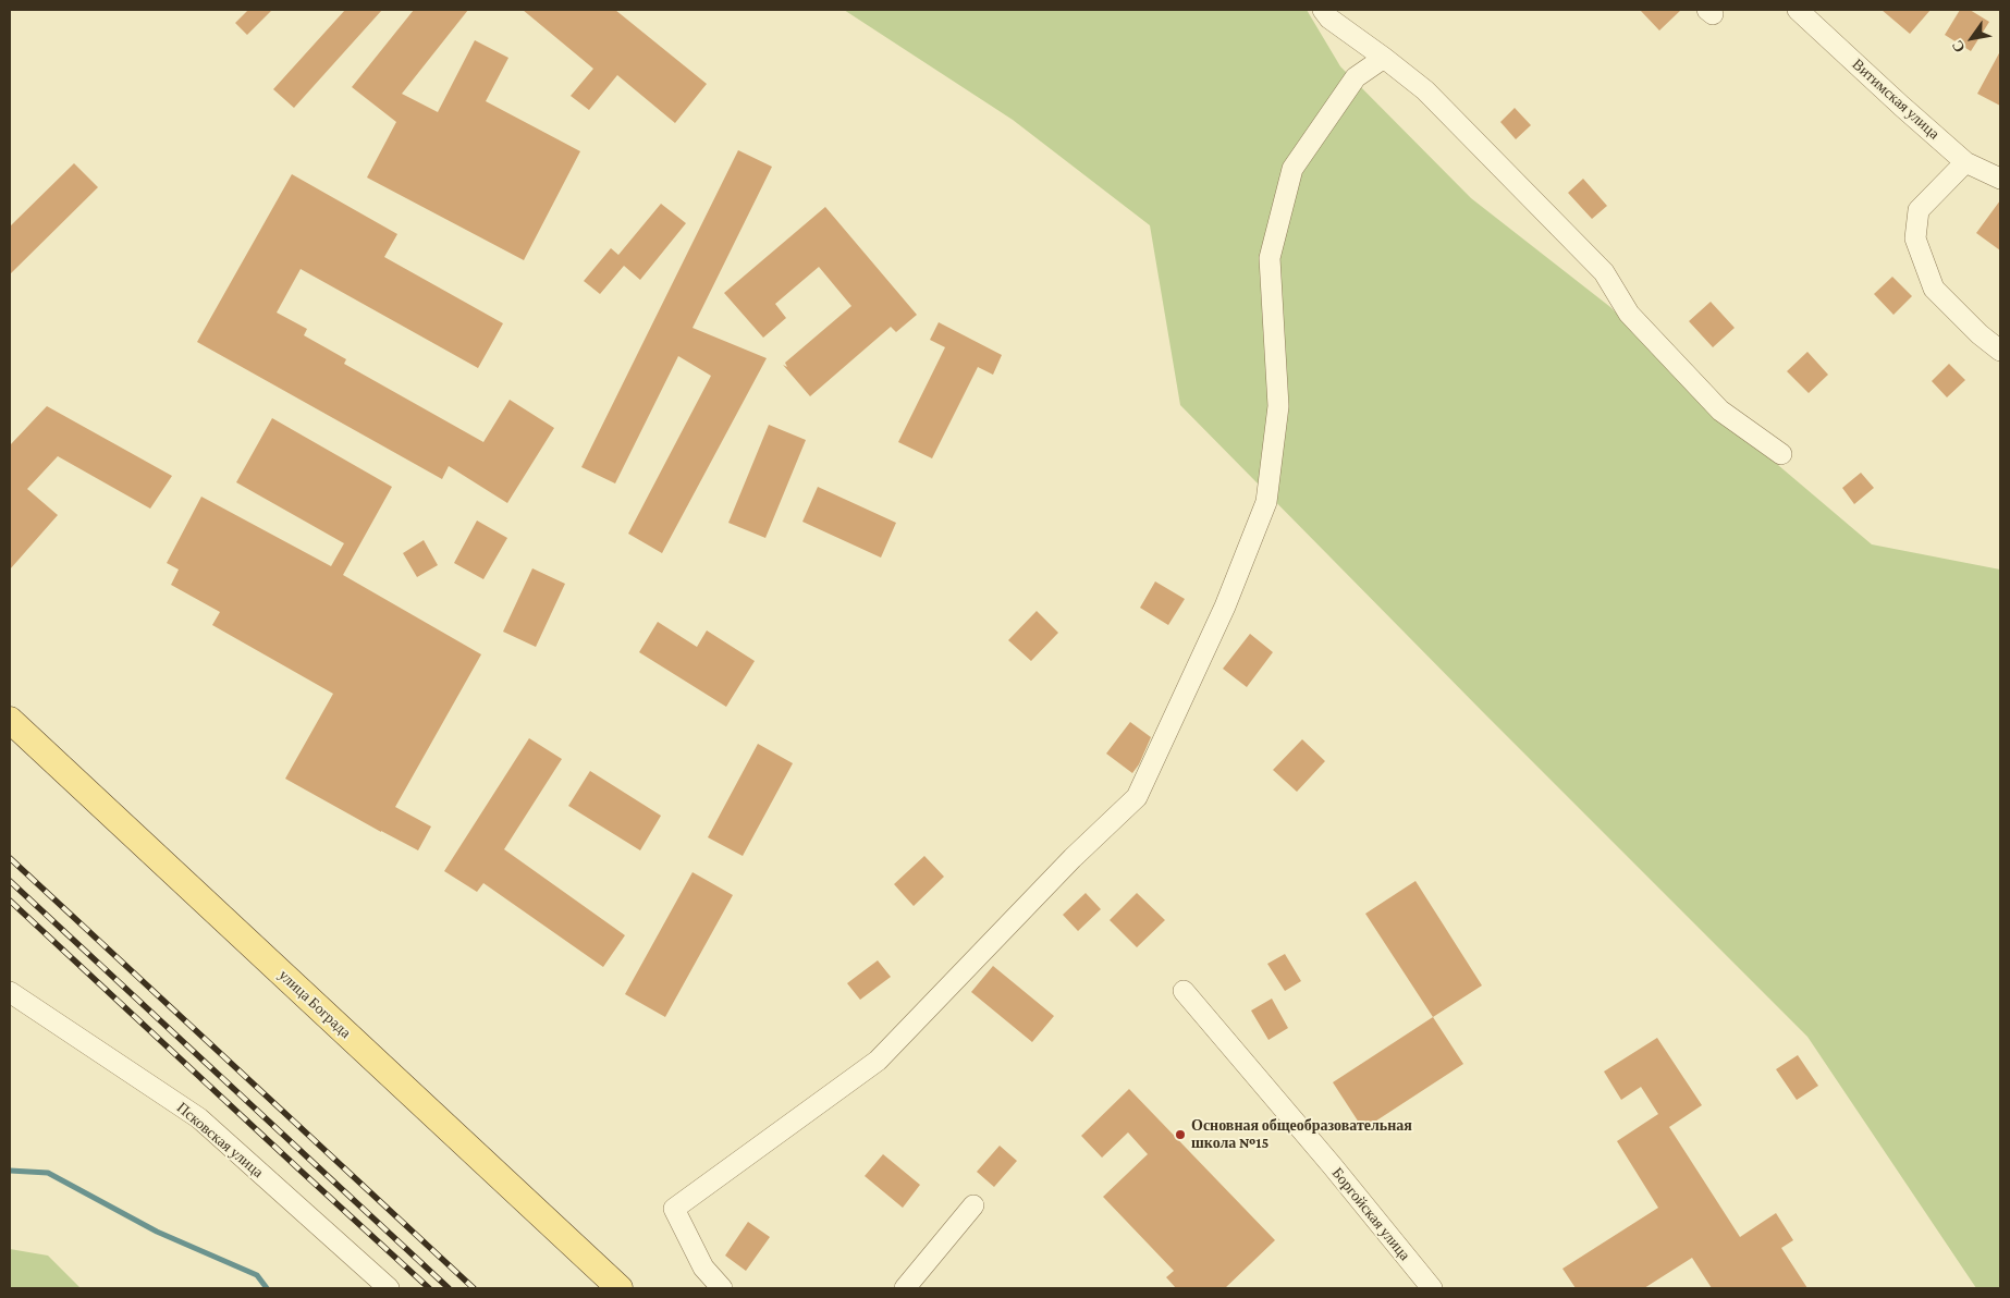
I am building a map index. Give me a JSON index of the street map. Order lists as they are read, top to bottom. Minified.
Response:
{"streets":{"main road":["улица Бограда"],"street":["Витимская улица","Псковская улица","Боргойская улица"]},"places":["Основная общеобразовательная школа №15"],"north":"bottom left"}
